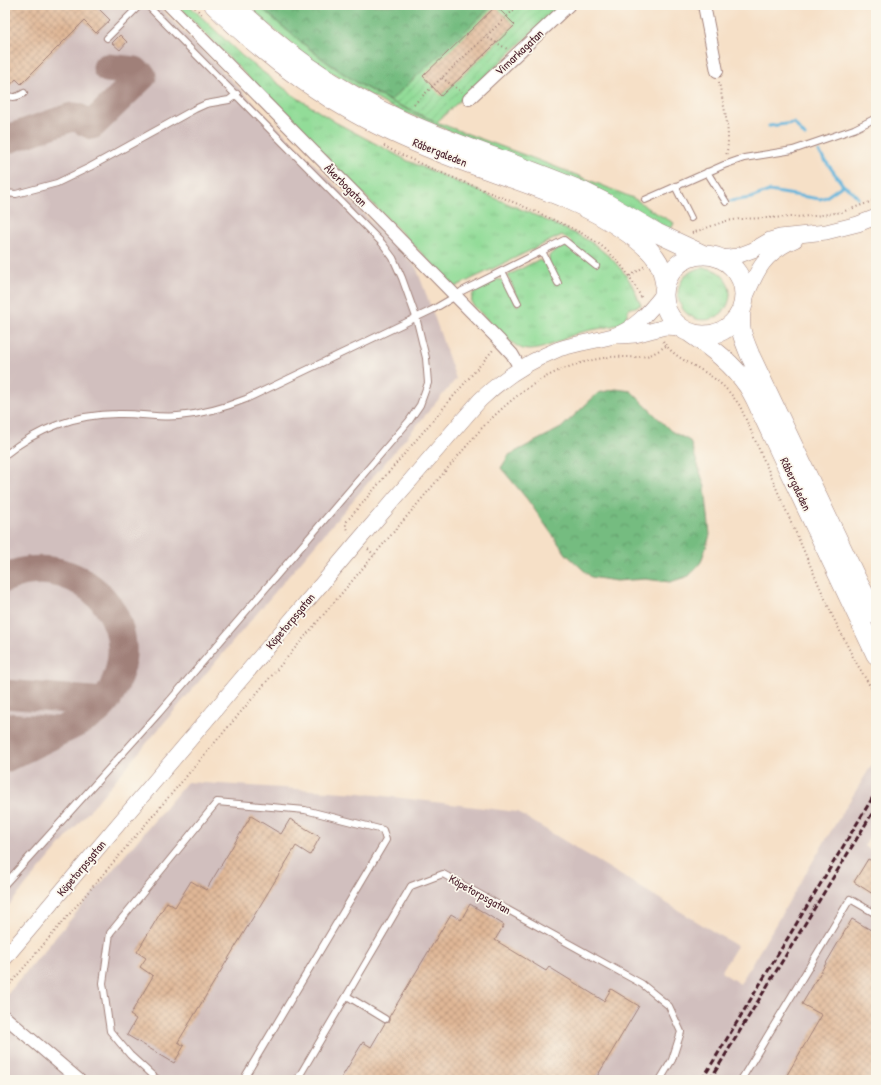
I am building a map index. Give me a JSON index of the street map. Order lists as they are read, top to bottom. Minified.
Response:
{"streets":{"main road":["Råbergaleden"],"street":["Vimarkagatan","Åkerbogatan","Köpetorpsgatan"]},"crossings":[["Råbergaleden","Köpetorpsgatan"],["Åkerbogatan","Köpetorpsgatan"]]}
